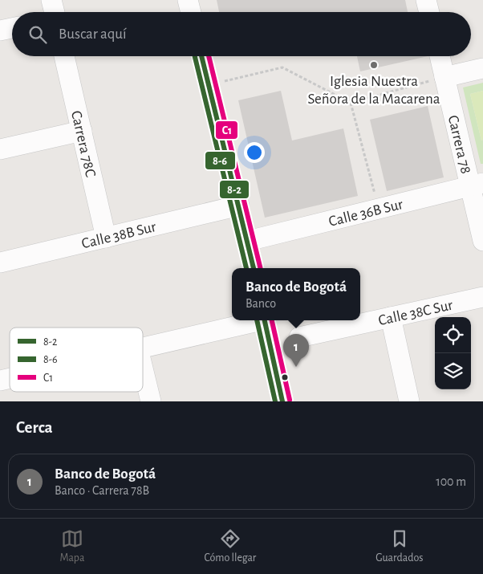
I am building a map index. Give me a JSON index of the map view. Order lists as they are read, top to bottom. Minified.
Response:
{"streets":{"street":["Carrera 78C","Carrera 78","Calle 36B Sur","Calle 38B Sur","Calle 38C Sur"]},"crossings":[["Carrera 78C","Calle 38B Sur"],["Carrera 78","Calle 36B Sur"]],"places":["Iglesia Nuestra Señora de la Macarena"],"lines":["transit line 8-2","transit line 8-6","transit line C1"],"legend":["8-2","8-6","C1"],"page":{"search":"Buscar aquí","popup":["Banco de Bogotá","Banco"],"pins":"1","heading":"Cerca","list":[{"mark":"1","name":"Banco de Bogotá","note":"Banco · Carrera 78B","value":"100 m"}],"nav":["Mapa","Cómo llegar","Guardados"]}}
